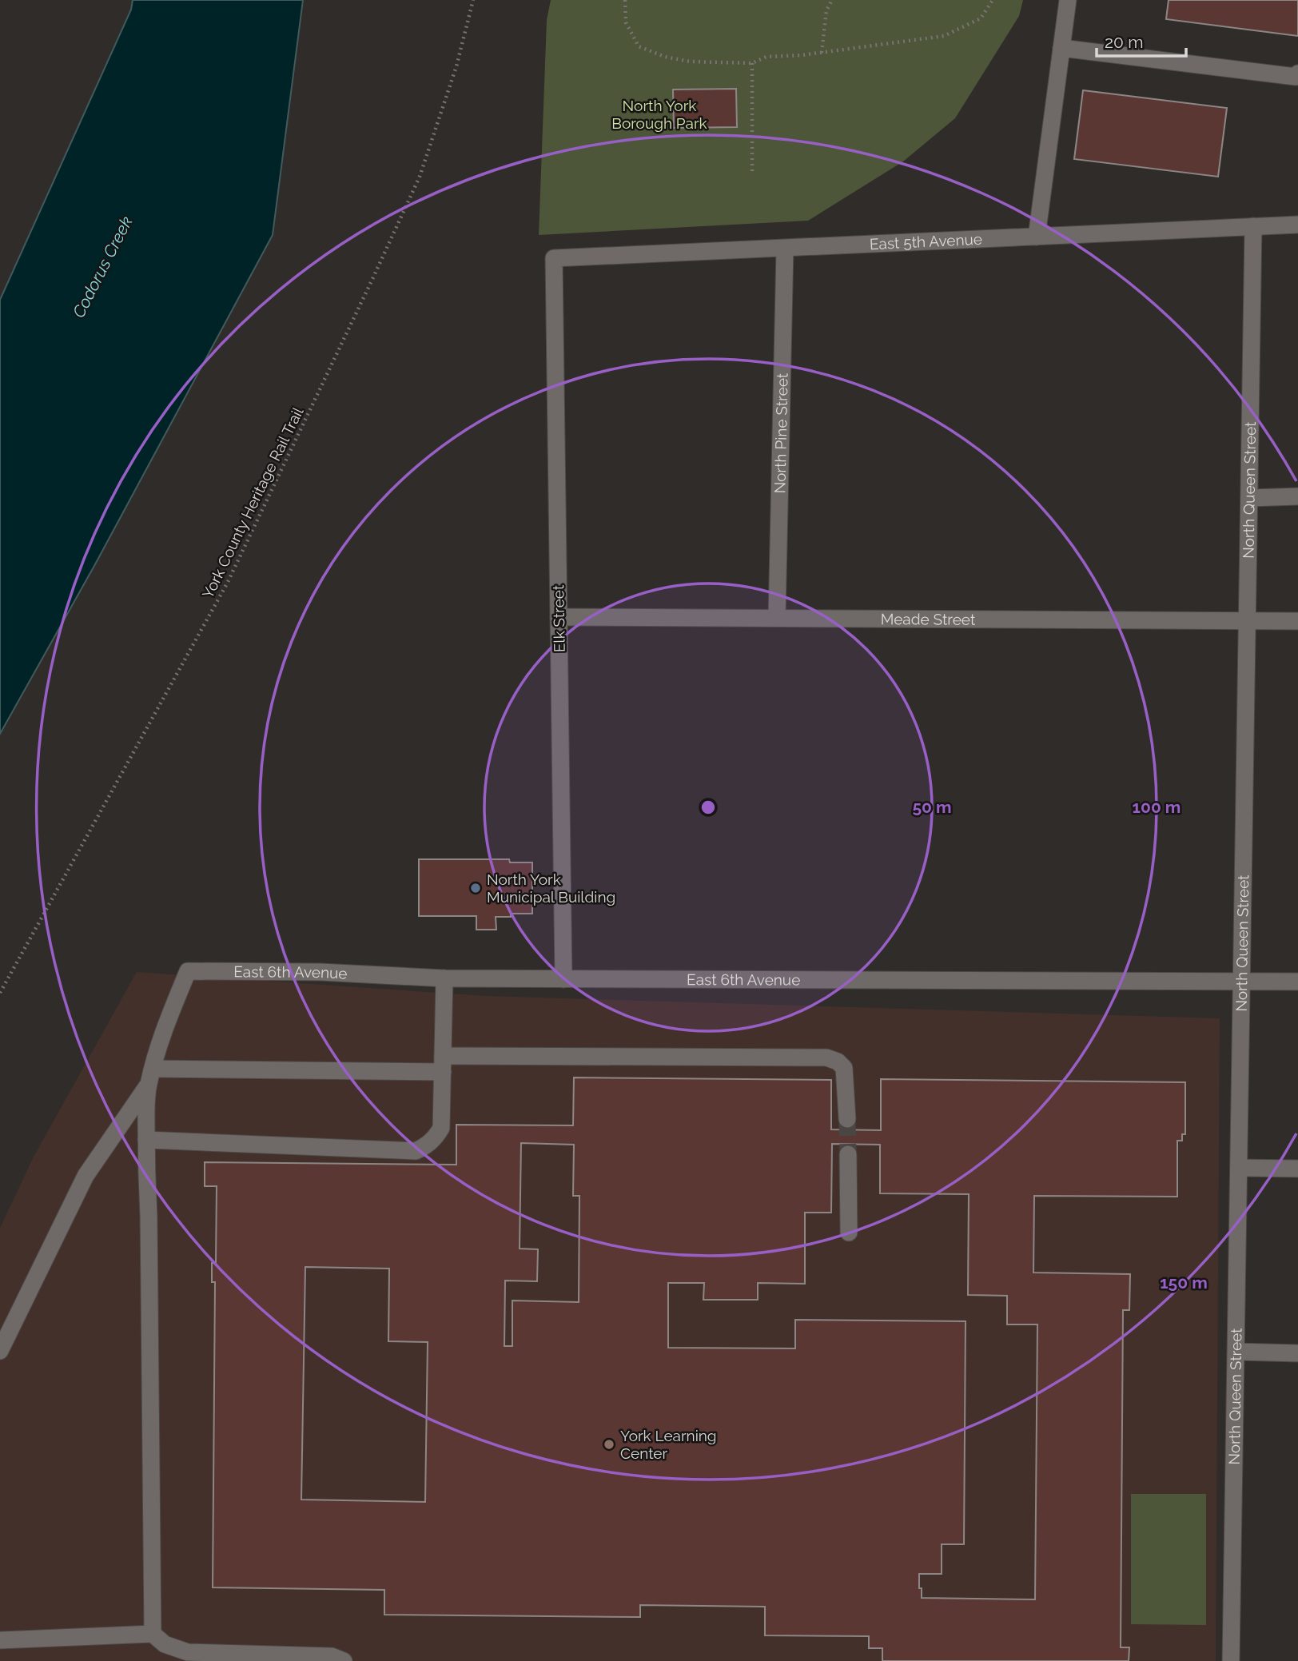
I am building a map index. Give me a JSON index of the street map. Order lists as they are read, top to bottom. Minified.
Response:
{"streets":{"street":["East 5th Avenue","North Pine Street","North Queen Street","Elk Street","Meade Street","East 6th Avenue"],"path":["York County Heritage Rail Trail"]},"crossings":[["East 5th Avenue","North Pine Street"],["East 5th Avenue","North Queen Street"],["East 5th Avenue","Elk Street"],["North Pine Street","Meade Street"],["North Queen Street","Meade Street"],["North Queen Street","East 6th Avenue"],["Elk Street","Meade Street"],["Elk Street","East 6th Avenue"]],"water":["Codorus Creek"],"parks":["North York Borough Park"],"places":["North York Municipal Building","York Learning Center"],"scale_bar":"20 m","rings":["50 m","100 m","150 m"]}
